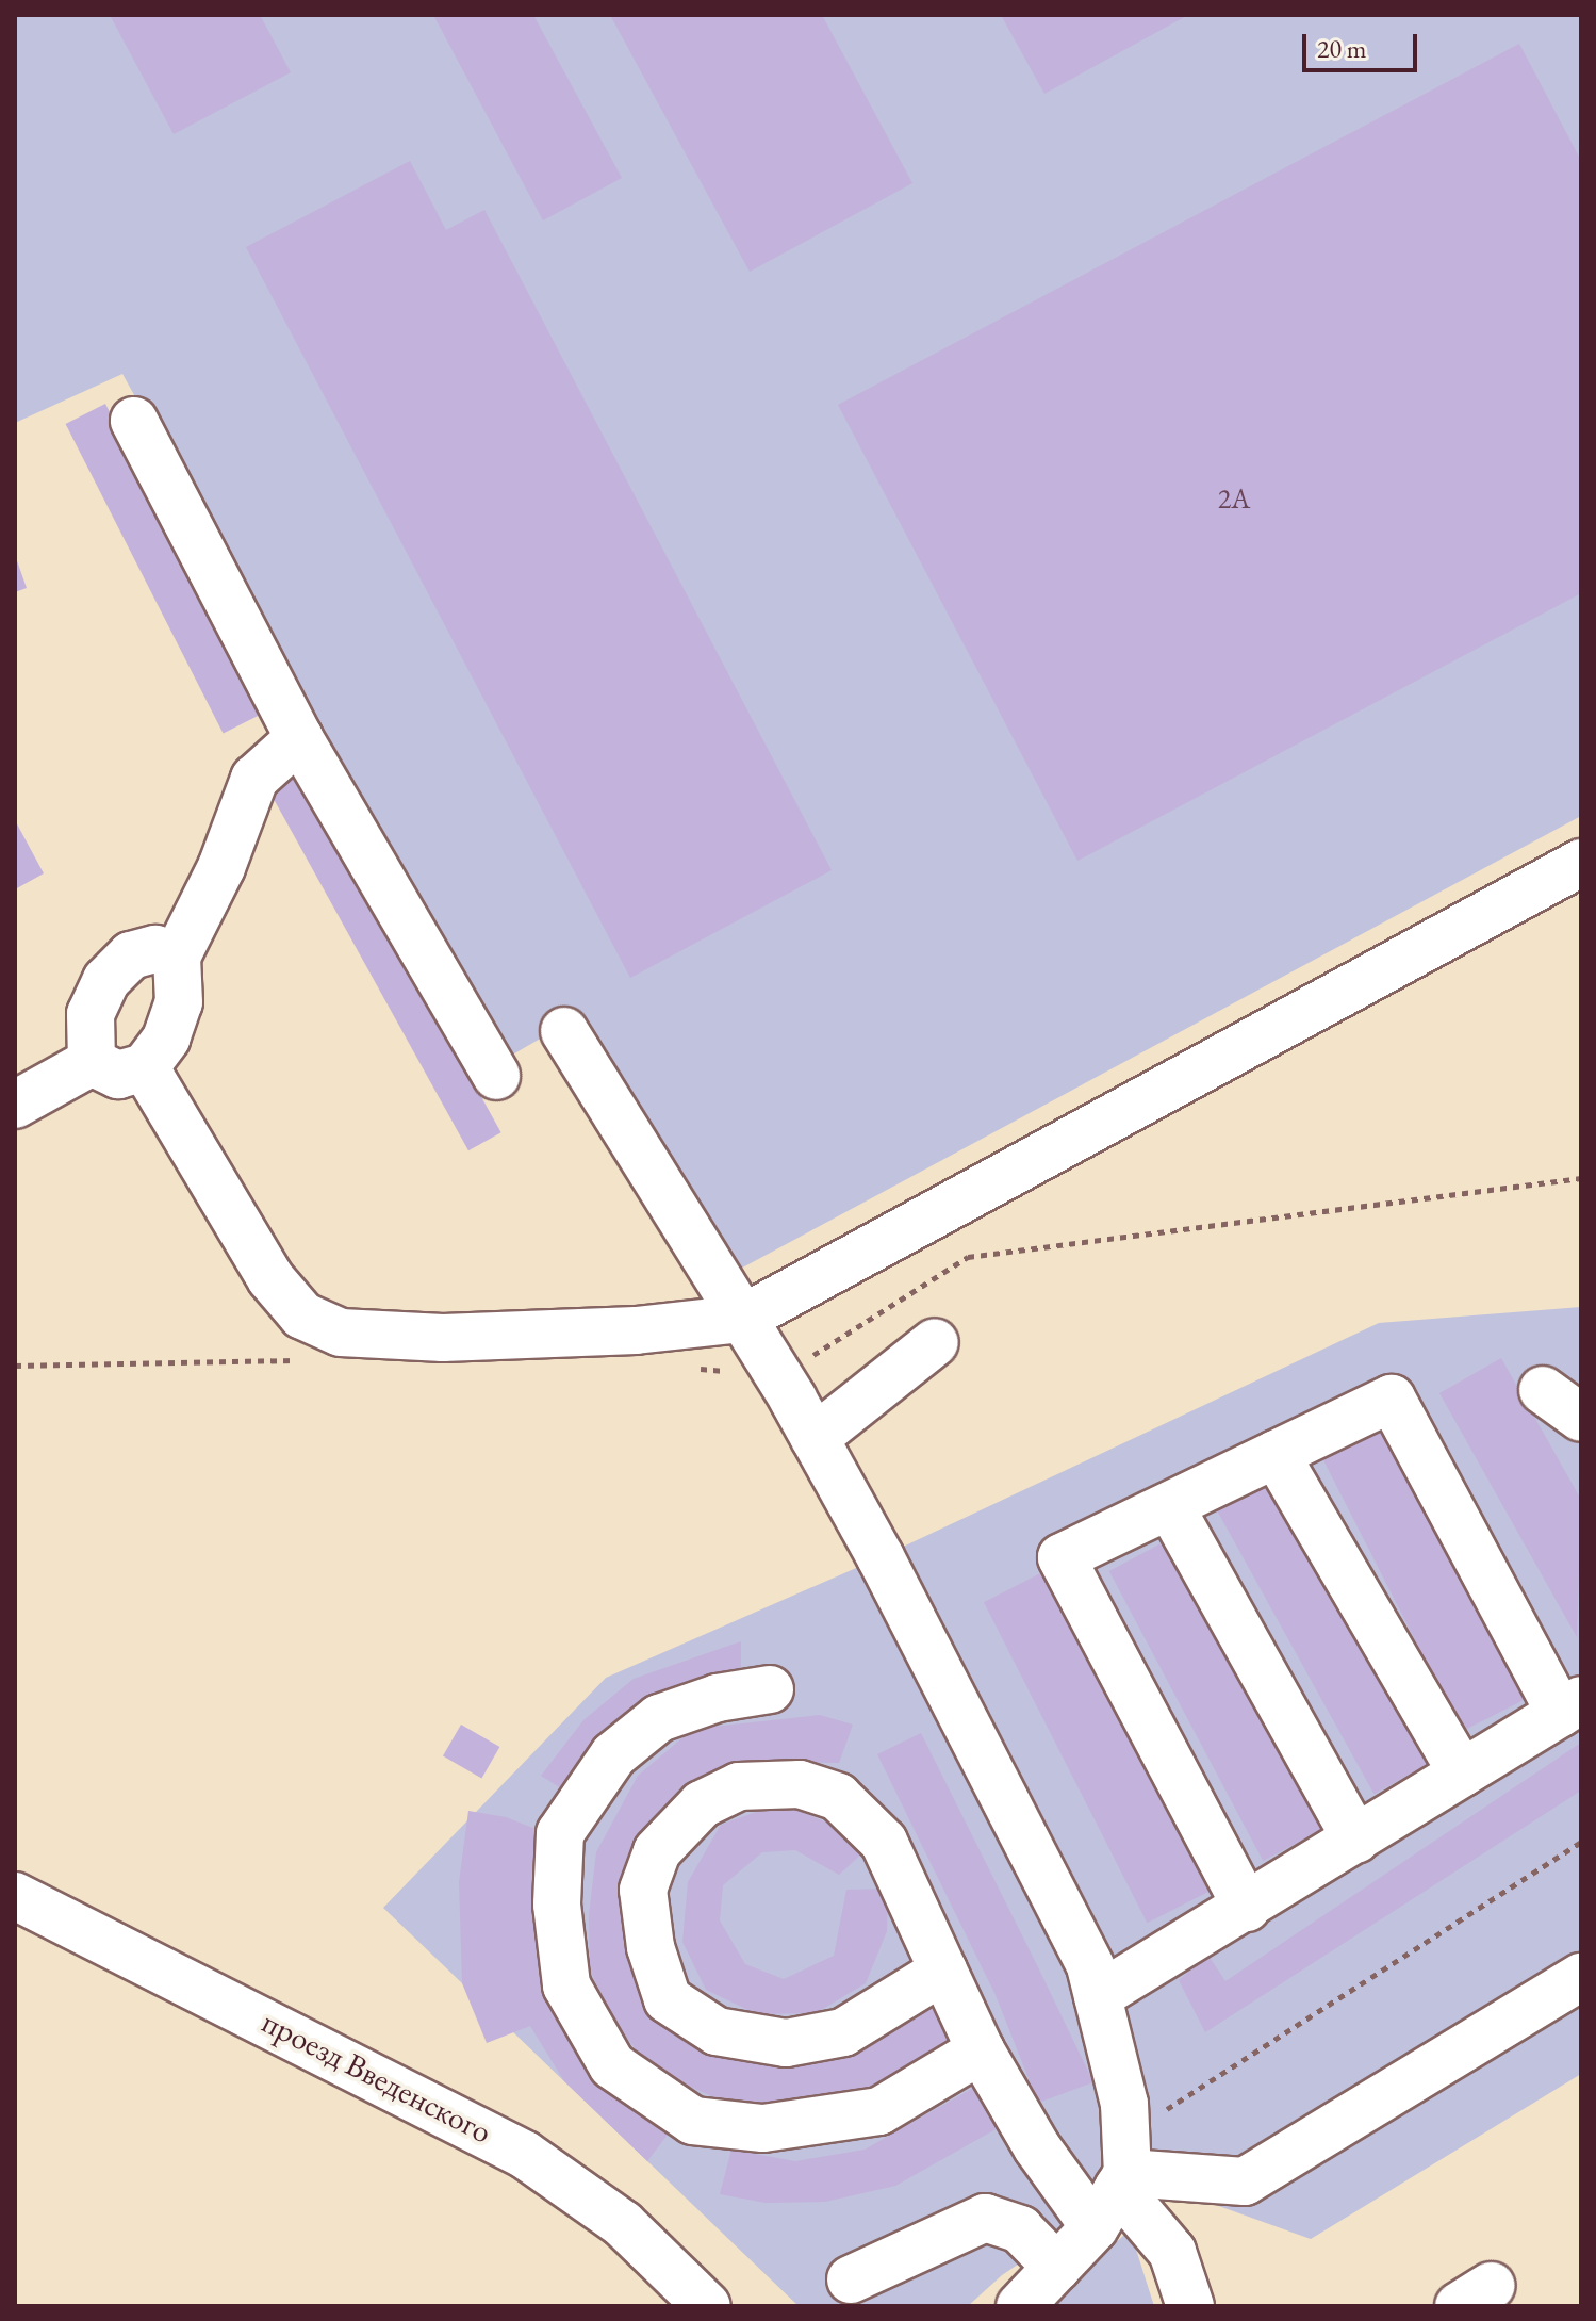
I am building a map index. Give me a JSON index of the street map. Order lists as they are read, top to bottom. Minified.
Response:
{"streets":{"street":["проезд Введенского"]},"house_numbers":["2А"],"scale_bar":"20 m"}
